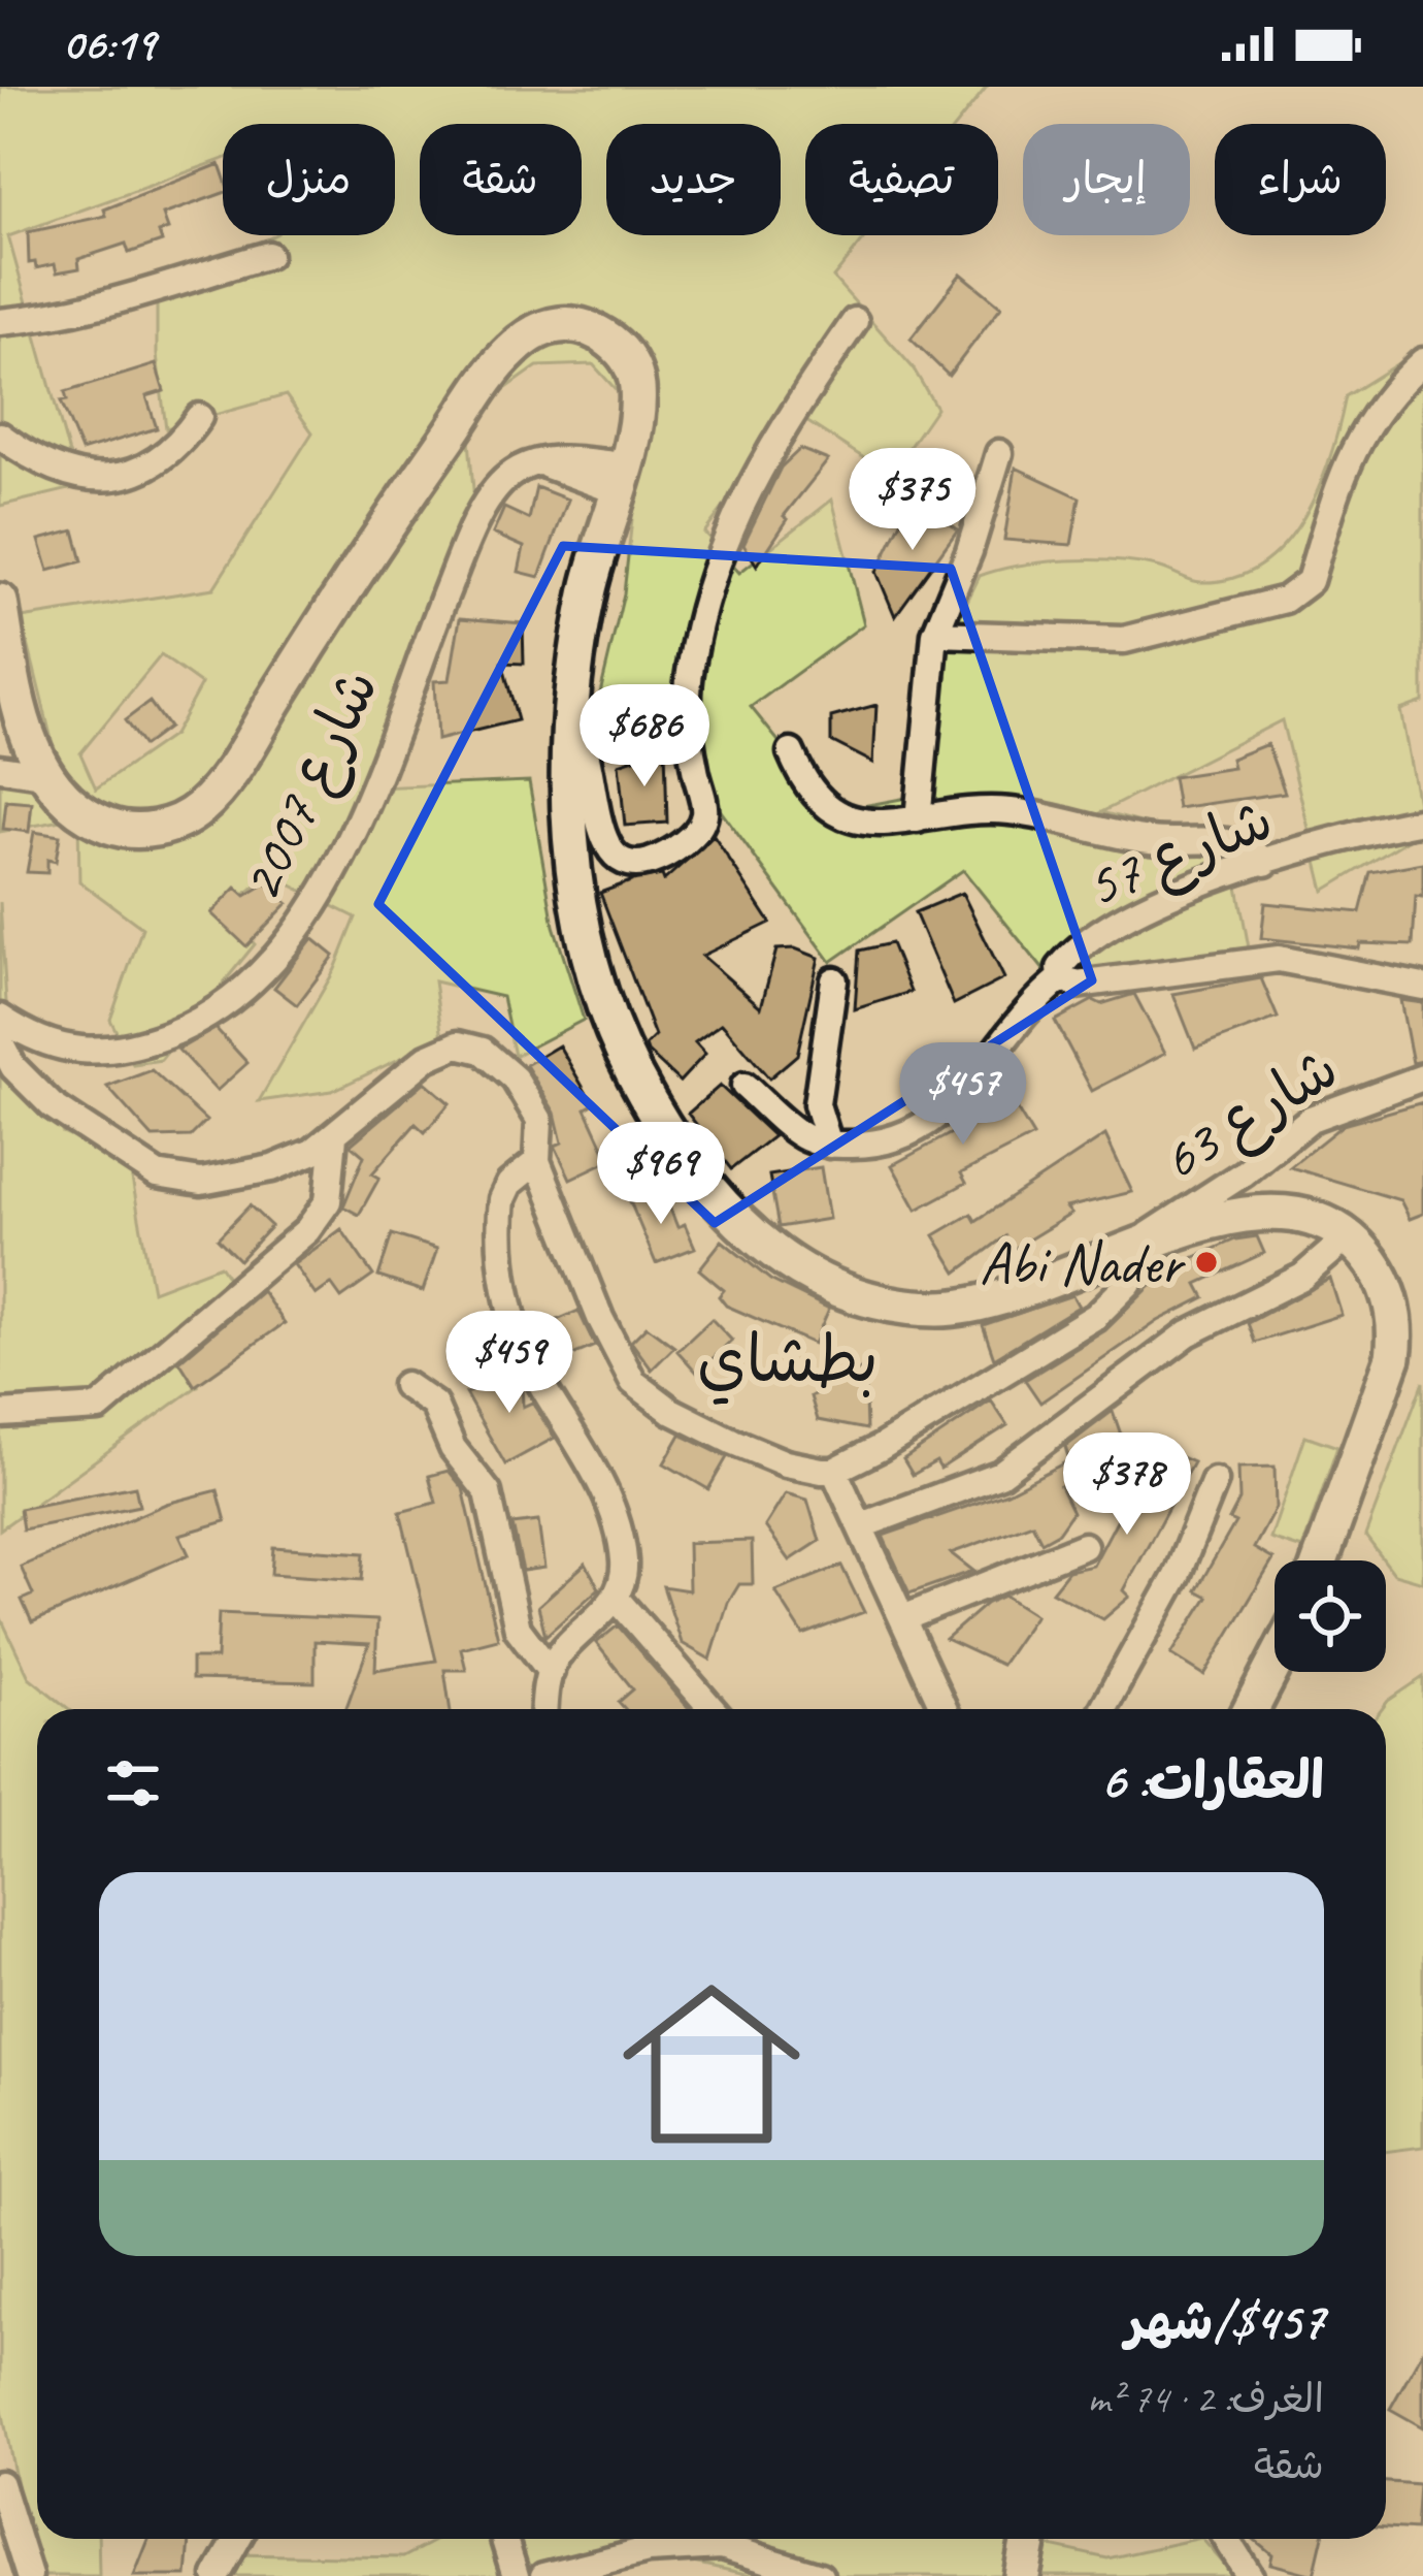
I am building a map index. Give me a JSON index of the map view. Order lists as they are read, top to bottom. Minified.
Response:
{"streets":{"street":["شارع 2007","شارع 57","شارع 63"]},"districts":["بطشاي"],"places":["Abi Nader"],"page":{"status":"06:19","chip":["شراء","إيجار","تصفية","جديد","شقة","منزل"],"price":["$375","$686","$457","$969","$459","$378"],"heading":"العقارات: 6","list":[{"name":"$457/شهر","note":"الغرف: 2 · 74 m² · شقة"}]}}
